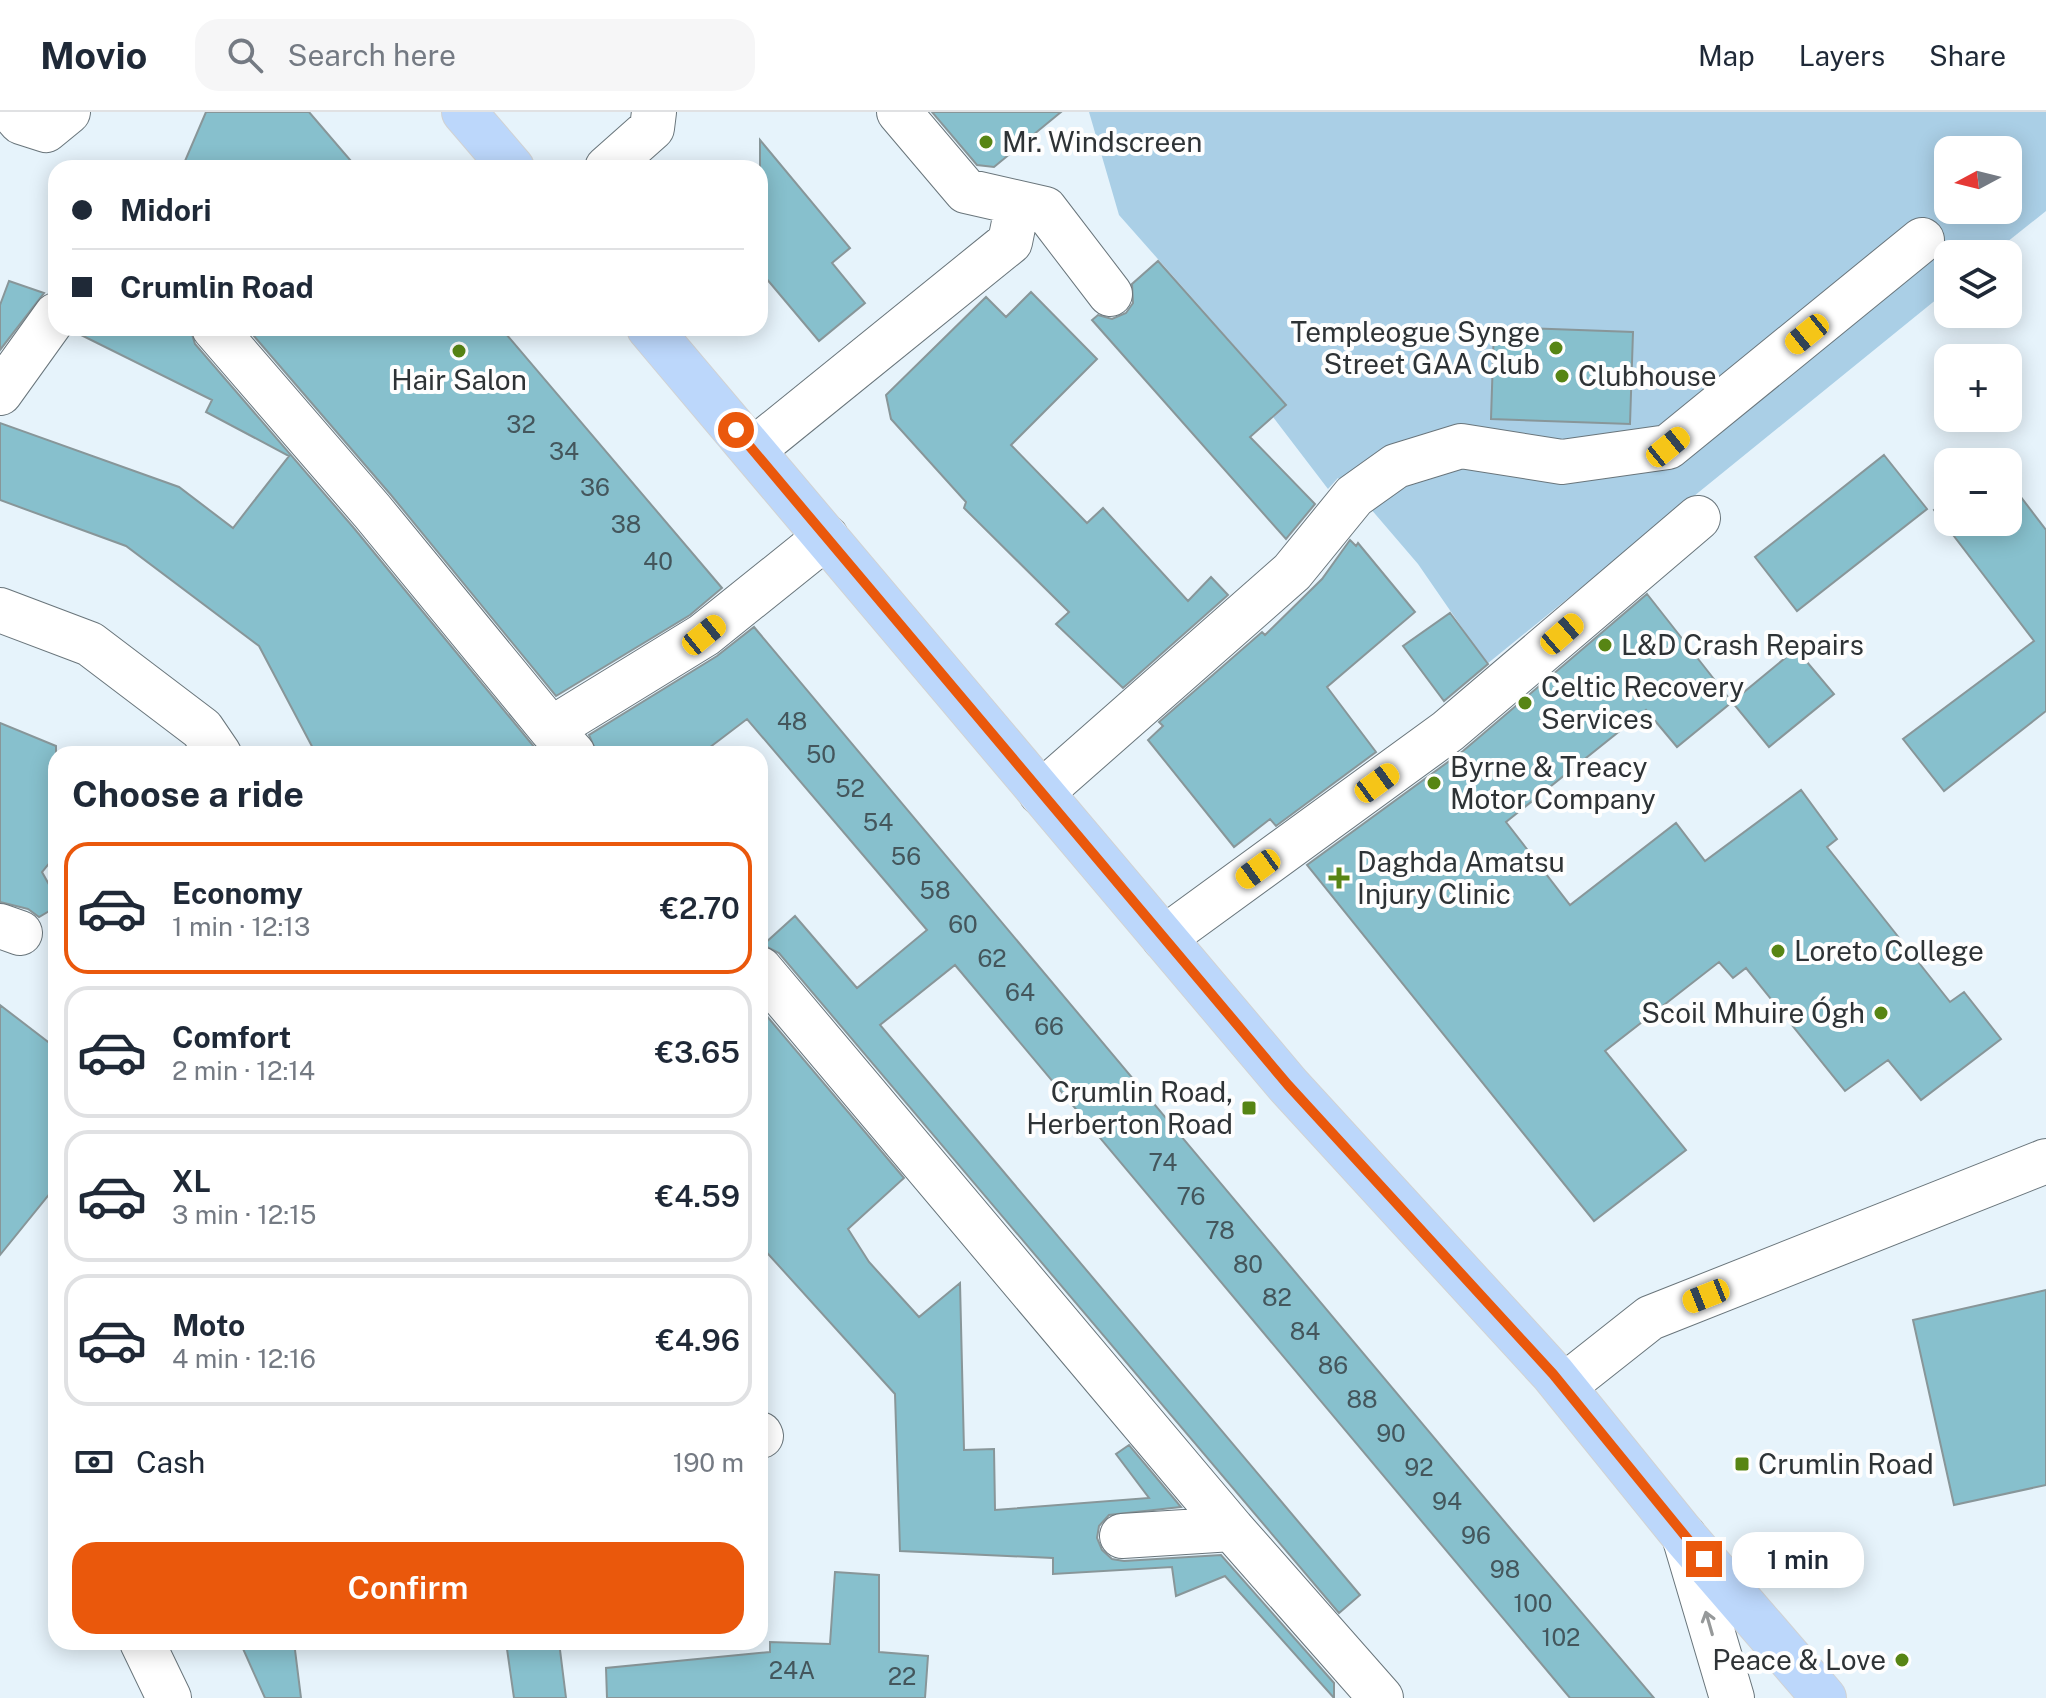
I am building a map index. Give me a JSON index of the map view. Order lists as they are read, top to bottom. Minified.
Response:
{"places":{"other":["Mr. Windscreen","Templeogue Synge Street GAA Club","Hair Salon","Clubhouse","L&D Crash Repairs","Celtic Recovery Services","Byrne & Treacy Motor Company","Loreto College","Scoil Mhuire Ógh","Peace & Love"],"health":["Daghda Amatsu Injury Clinic"],"transit":["Crumlin Road, Herberton Road","Crumlin Road"]},"house_numbers":["32","34","36","38","40","48","50","52","54","56","58","60","62","64","66","74","76","78","80","82","84","86","88","90","92","94","96","98","100","102","24A","22"],"north":"left","page":{"header":"Movio","search":"Search here","nav":["Map","Layers","Share"],"map_buttons":["+","−"],"banner":["Midori","Crumlin Road"],"heading":"Choose a ride","list":[{"name":"Economy","note":"1 min · 12:13","value":"€2.70"},{"name":"Comfort","note":"2 min · 12:14","value":"€3.65"},{"name":"XL","note":"3 min · 12:15","value":"€4.59"},{"name":"Moto","note":"4 min · 12:16","value":"€4.96"}],"pay":["Cash","190 m"],"buttons":"Confirm","bubble":"1 min"}}
